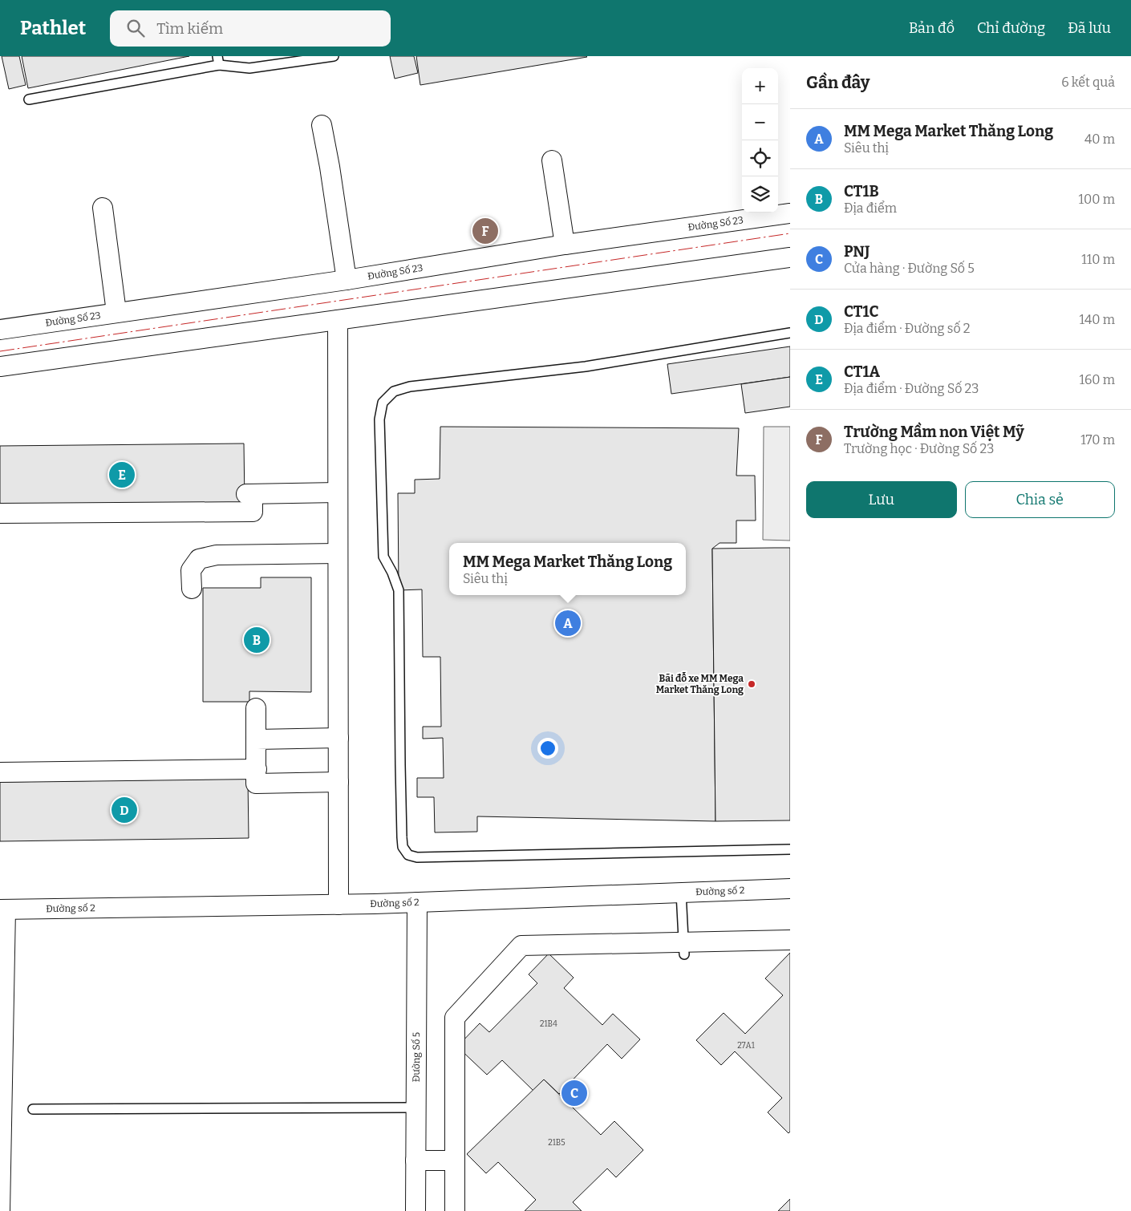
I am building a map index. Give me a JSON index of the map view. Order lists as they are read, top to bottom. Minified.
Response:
{"streets":{"street":["Đường Số 23","Đường số 2","Đường Số 5"]},"crossings":[["Đường số 2","Đường Số 5"]],"places":["Bãi đỗ xe MM Mega Market Thăng Long"],"house_numbers":["21B4","27A1","21B5"],"page":{"header":"Pathlet","search":"Tìm kiếm","nav":["Bản đồ","Chỉ đường","Đã lưu"],"heading":["Gần đây","6 kết quả"],"map_buttons":["+","−"],"list":[{"mark":"A","name":"MM Mega Market Thăng Long","note":"Siêu thị","value":"40 m"},{"mark":"B","name":"CT1B","note":"Địa điểm","value":"100 m"},{"mark":"C","name":"PNJ","note":"Cửa hàng · Đường Số 5","value":"110 m"},{"mark":"D","name":"CT1C","note":"Địa điểm · Đường số 2","value":"140 m"},{"mark":"E","name":"CT1A","note":"Địa điểm · Đường Số 23","value":"160 m"},{"mark":"F","name":"Trường Mầm non Việt Mỹ","note":"Trường học · Đường Số 23","value":"170 m"}],"pins":["F","E","A","B","D","C"],"buttons":["Lưu","Chia sẻ"],"popup":["MM Mega Market Thăng Long","Siêu thị"]}}
